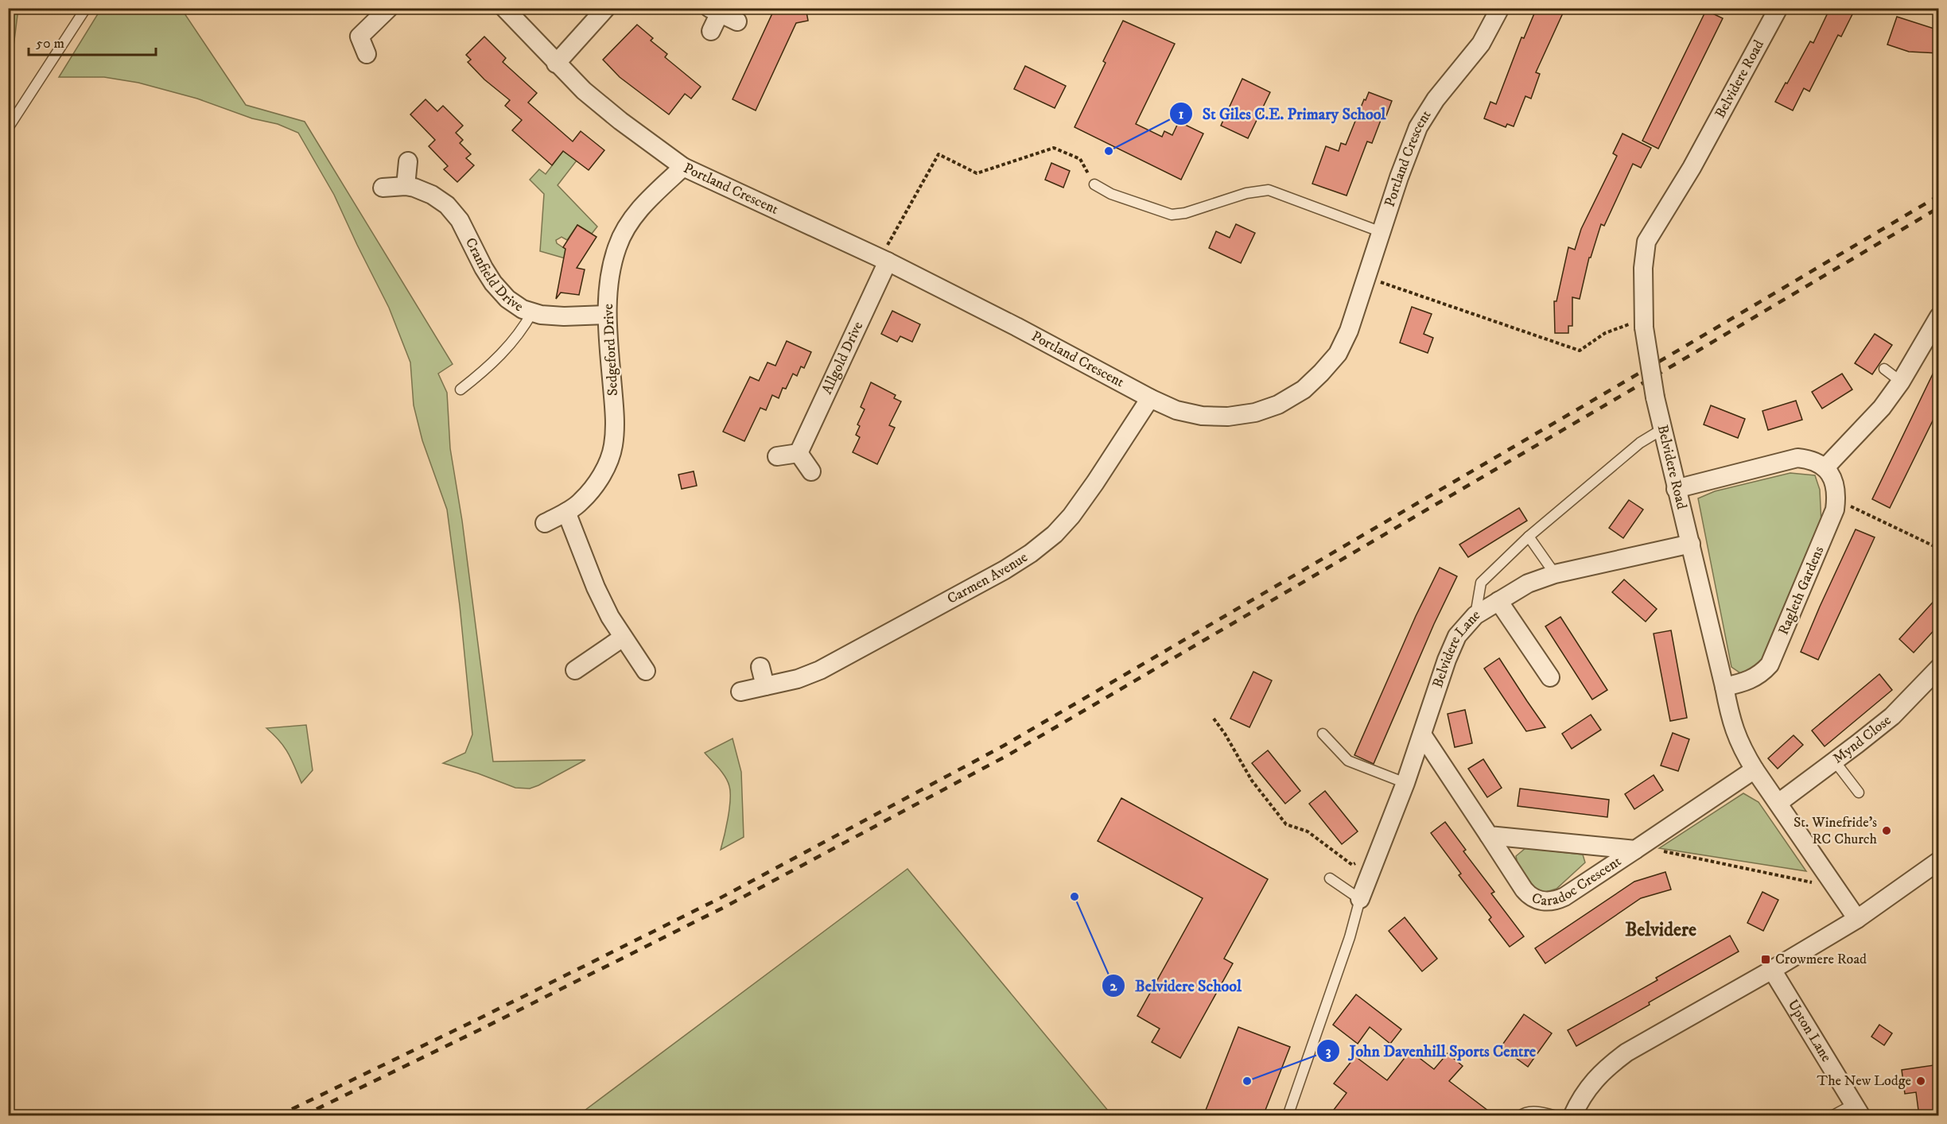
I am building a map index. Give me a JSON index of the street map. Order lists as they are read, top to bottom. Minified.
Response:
{"streets":{"street":["Belvidere Road","Portland Crescent","Cranfield Drive","Sedgeford Drive","Allgold Drive","Carmen Avenue","Ragleth Gardens","Belvidere Lane","Mynd Close","Caradoc Crescent","Upton Lane"]},"crossings":[["Belvidere Road","Ragleth Gardens"],["Belvidere Road","Belvidere Lane"],["Belvidere Road","Mynd Close"],["Belvidere Road","Caradoc Crescent"],["Portland Crescent","Sedgeford Drive"],["Portland Crescent","Allgold Drive"],["Portland Crescent","Carmen Avenue"],["Cranfield Drive","Sedgeford Drive"],["Belvidere Lane","Caradoc Crescent"]],"districts":["Belvidere"],"places":{"other":["St Giles C.E. Primary School","St. Winefride's RC Church","Belvidere School","John Davenhill Sports Centre","The New Lodge"],"transit":["Crowmere Road"]},"scale_bar":"50 m"}
